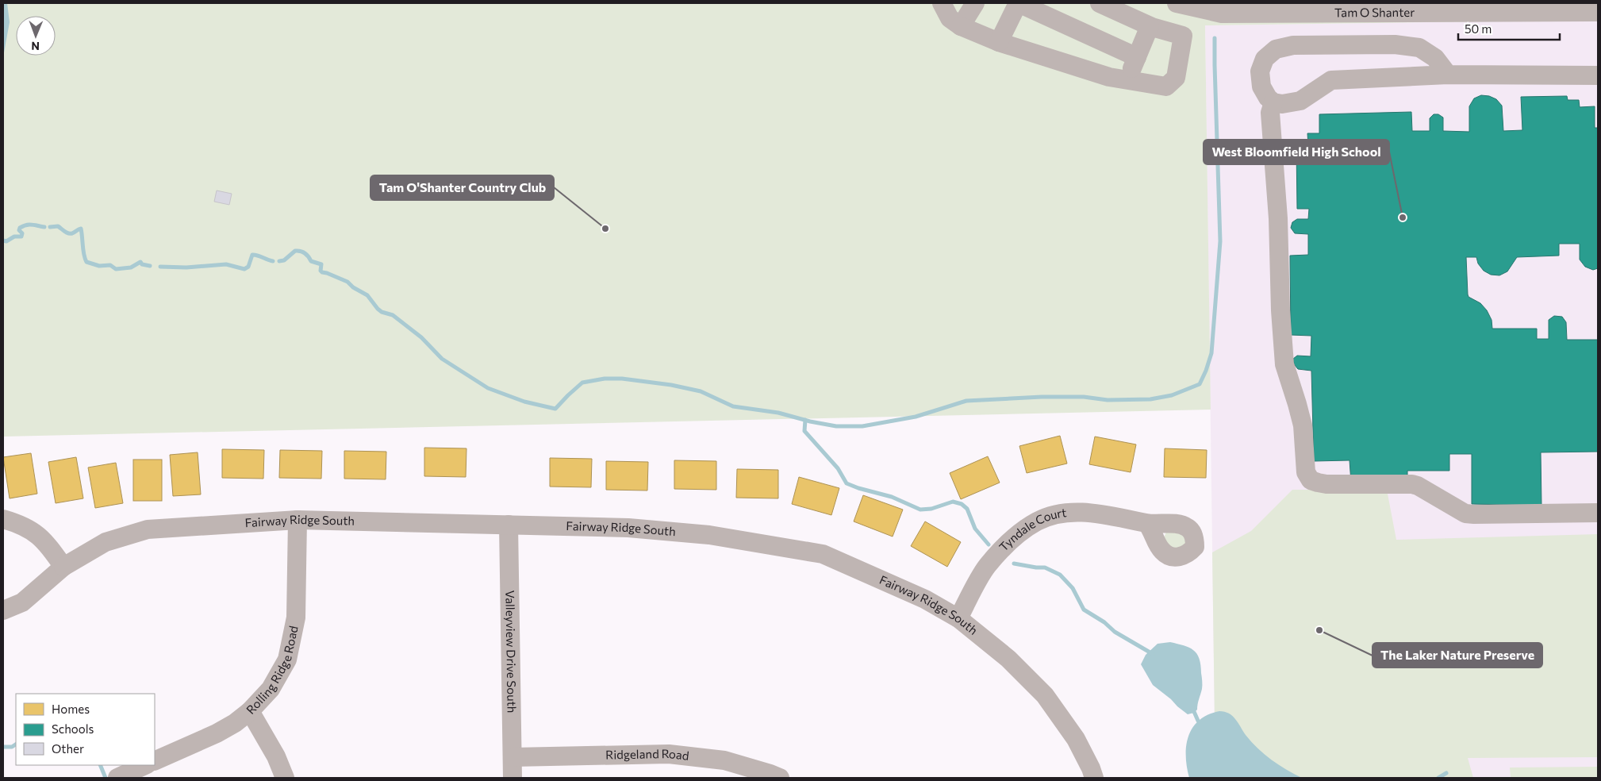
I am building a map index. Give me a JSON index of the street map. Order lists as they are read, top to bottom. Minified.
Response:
{"streets":{"street":["Tam O Shanter","Fairway Ridge South","Tyndale Court","Valleyview Drive South","Rolling Ridge Road","Ridgeland Road"]},"crossings":[["Fairway Ridge South","Tyndale Court"],["Fairway Ridge South","Valleyview Drive South"],["Fairway Ridge South","Rolling Ridge Road"],["Valleyview Drive South","Ridgeland Road"]],"places":["West Bloomfield High School","Tam O'Shanter Country Club","The Laker Nature Preserve"],"legend":["Homes","Schools","Other"],"scale_bar":"50 m","north":"bottom"}
